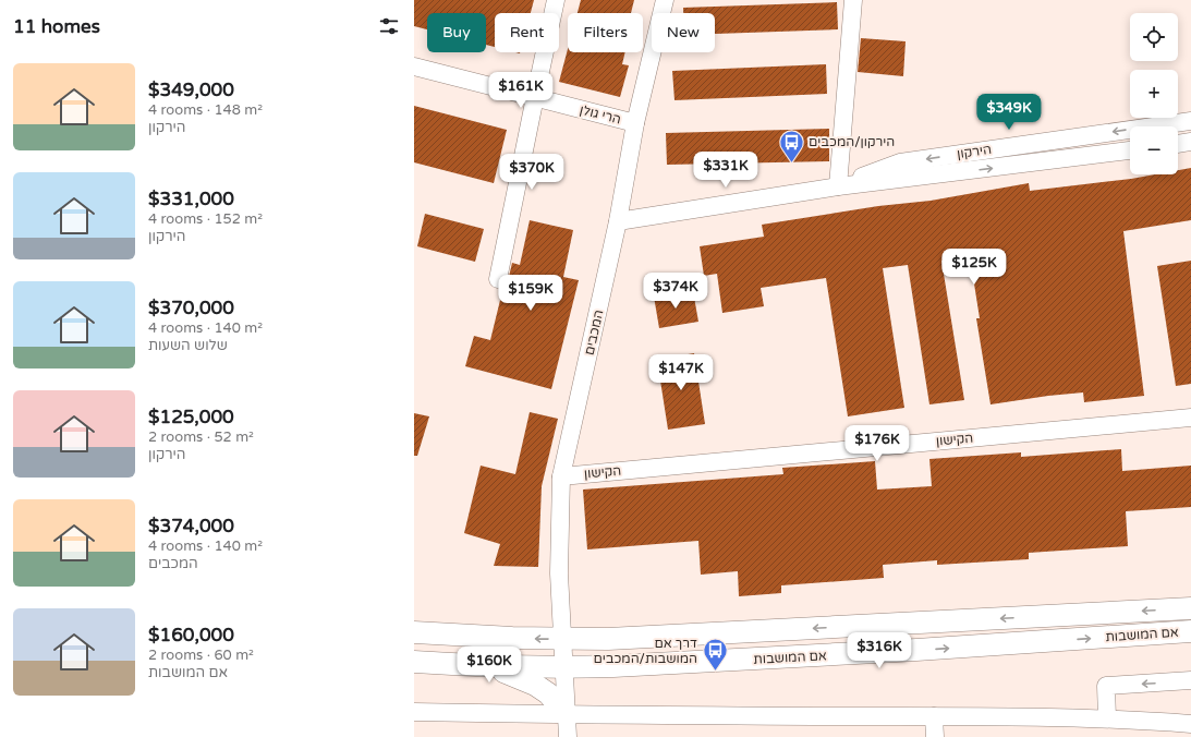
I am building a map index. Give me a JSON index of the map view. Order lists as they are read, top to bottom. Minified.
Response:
{"streets":{"main road":["אם המושבות"],"street":["הרי גולן","הירקון","המכבים","הקישון"]},"crossings":[["הרי גולן","המכבים"],["הירקון","המכבים"],["המכבים","הקישון"],["המכבים","אם המושבות"]],"places":{"bus stop":["הירקון/המכבים","דרך אם המושבות/המכבים"]},"page":{"heading":"11 homes","map_buttons":["+","−"],"chip":["Buy","Rent","Filters","New"],"list":[{"name":"$349,000","note":"4 rooms · 148 m² · הירקון"},{"name":"$331,000","note":"4 rooms · 152 m² · הירקון"},{"name":"$370,000","note":"4 rooms · 140 m² · שלוש השעות"},{"name":"$125,000","note":"2 rooms · 52 m² · הירקון"},{"name":"$374,000","note":"4 rooms · 140 m² · המכבים"},{"name":"$160,000","note":"2 rooms · 60 m² · אם המושבות"}],"price":["$161K","$349K","$331K","$370K","$125K","$374K","$159K","$147K","$176K","$316K","$160K"]}}
